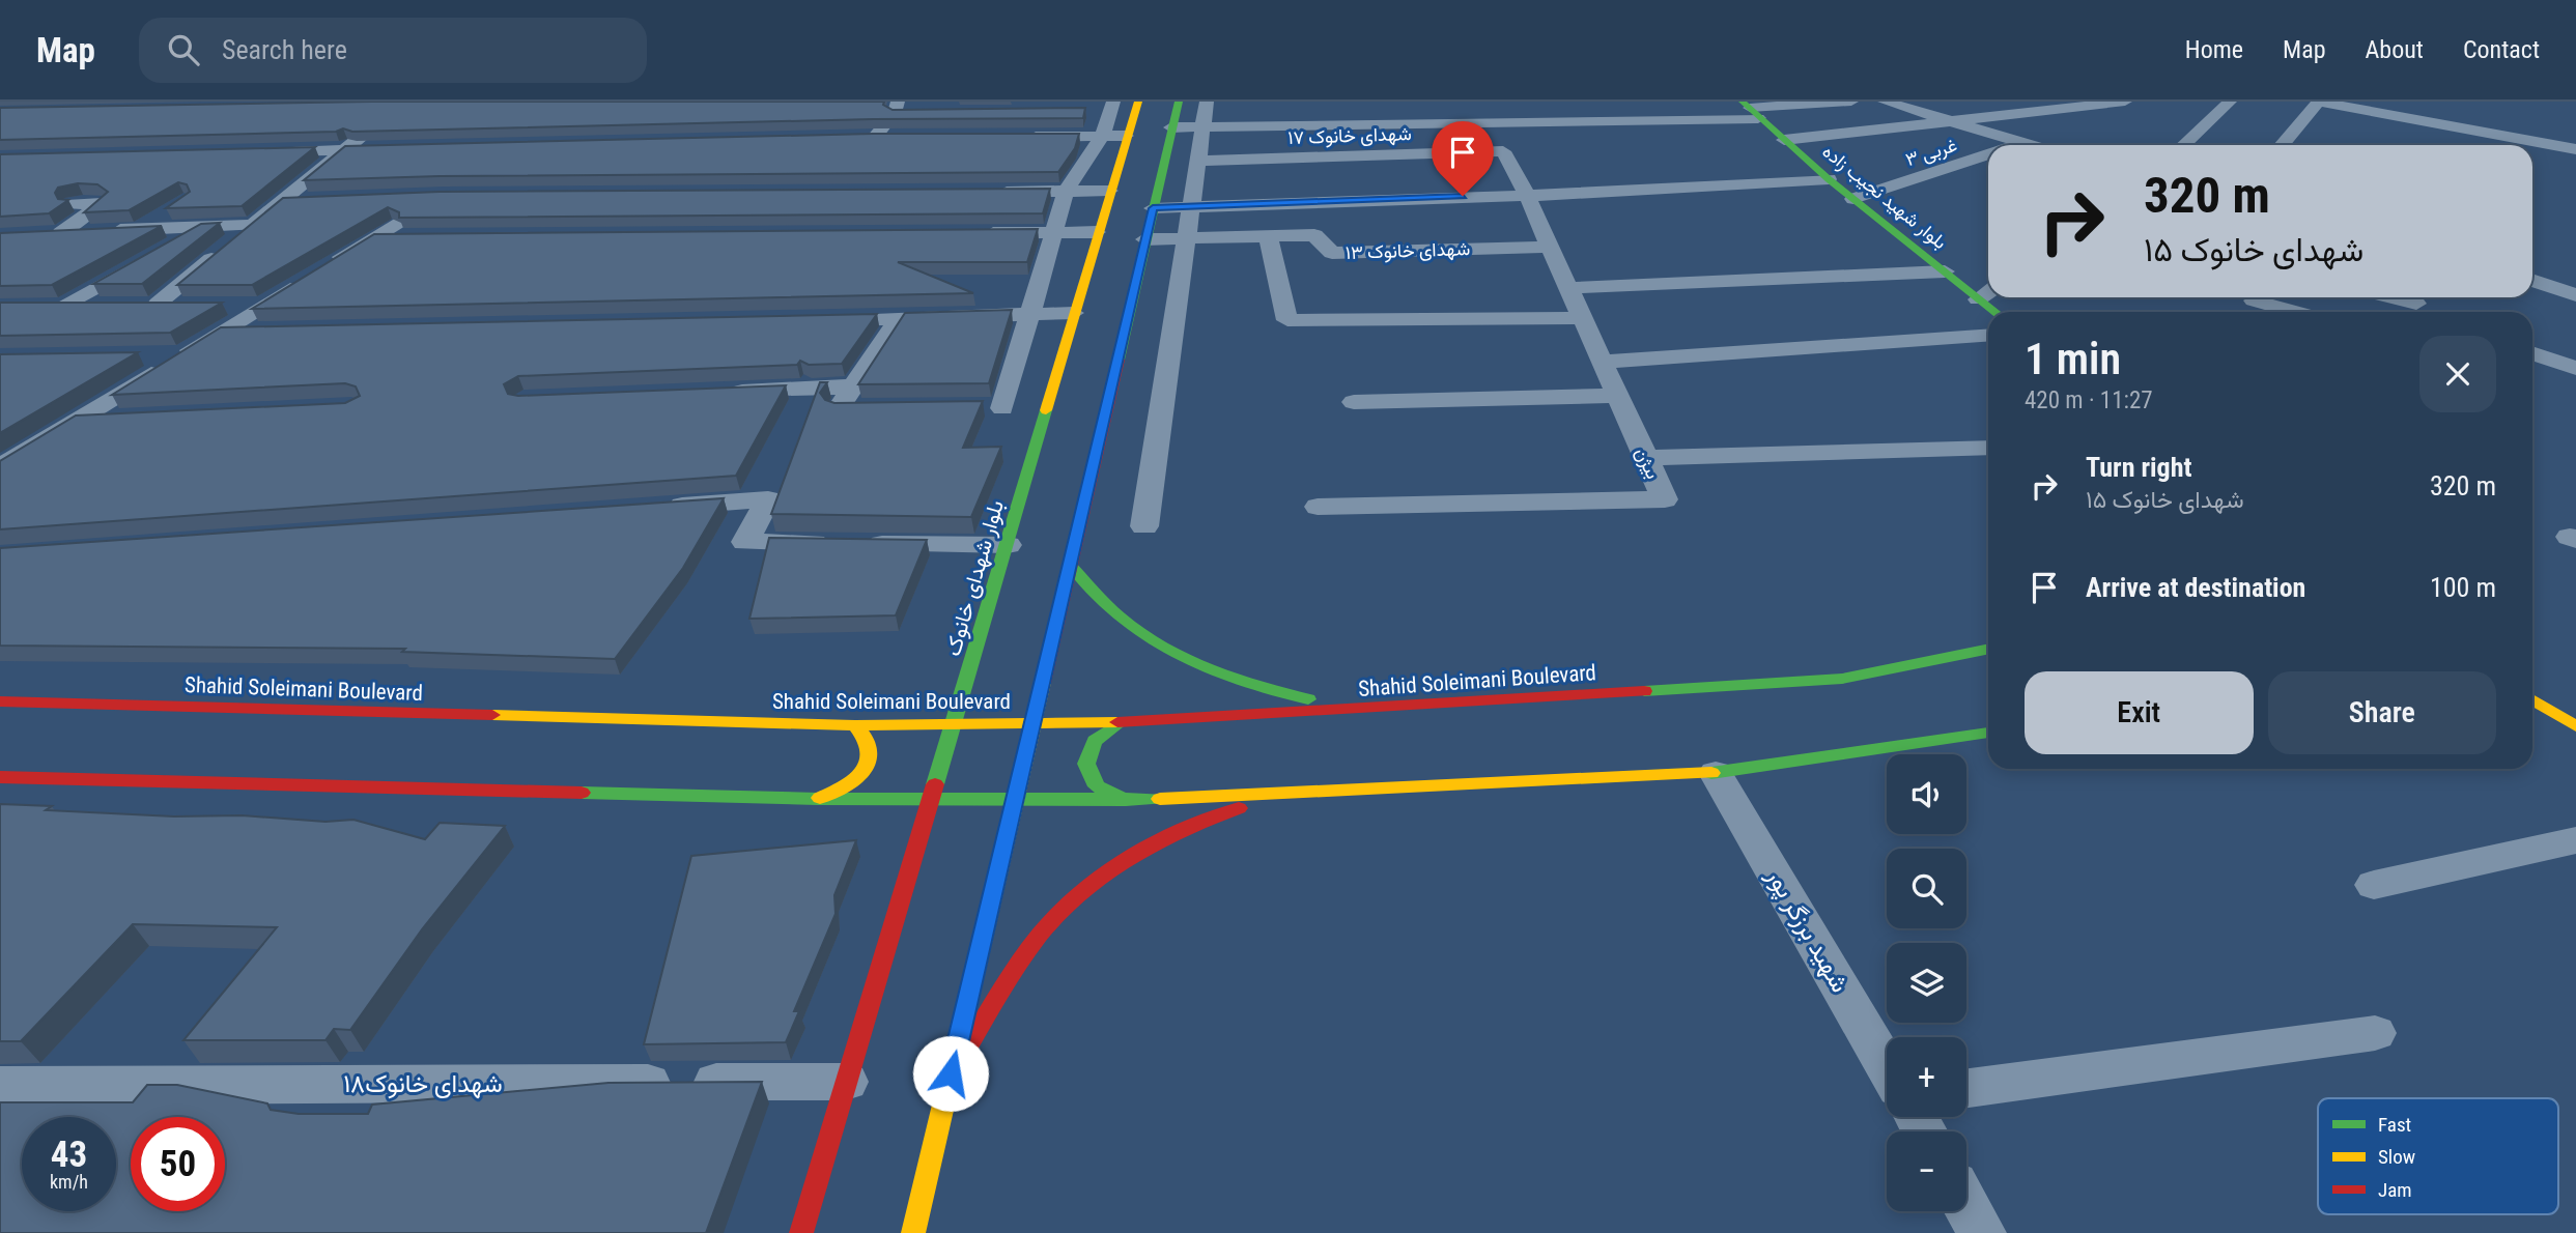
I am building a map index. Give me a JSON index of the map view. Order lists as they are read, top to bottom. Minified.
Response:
{"streets":{"main road":["بلوار شهید نجیب زاده","بلوار شهدای خانوک","Shahid Soleimani Boulevard"],"street":["شهدای خانوک ۱۷","غربی ۳","شهدای خانوک ۱۳","بیژن","شهید برزگر پور","شهدای خانوک۱۸"]},"crossings":[["شهدای خانوک ۱۷","بیژن"],["غربی ۳","بلوار شهید نجیب زاده"],["شهدای خانوک ۱۳","بیژن"],["بلوار شهدای خانوک","Shahid Soleimani Boulevard"],["بلوار شهدای خانوک","شهدای خانوک۱۸"]],"legend":["Fast","Slow","Jam"],"page":{"header":"Map","search":"Search here","nav":["Home","Map","About","Contact"],"turn":["320 m","شهدای خانوک ۱۵"],"heading":["1 min","420 m · 11:27"],"list":[{"name":"Turn right","note":"شهدای خانوک ۱۵","value":"320 m"},{"name":"Arrive at destination","value":"100 m"}],"buttons":["Exit","Share"],"map_buttons":["+","−"],"speed":"43 km/h","limit":"50"}}
